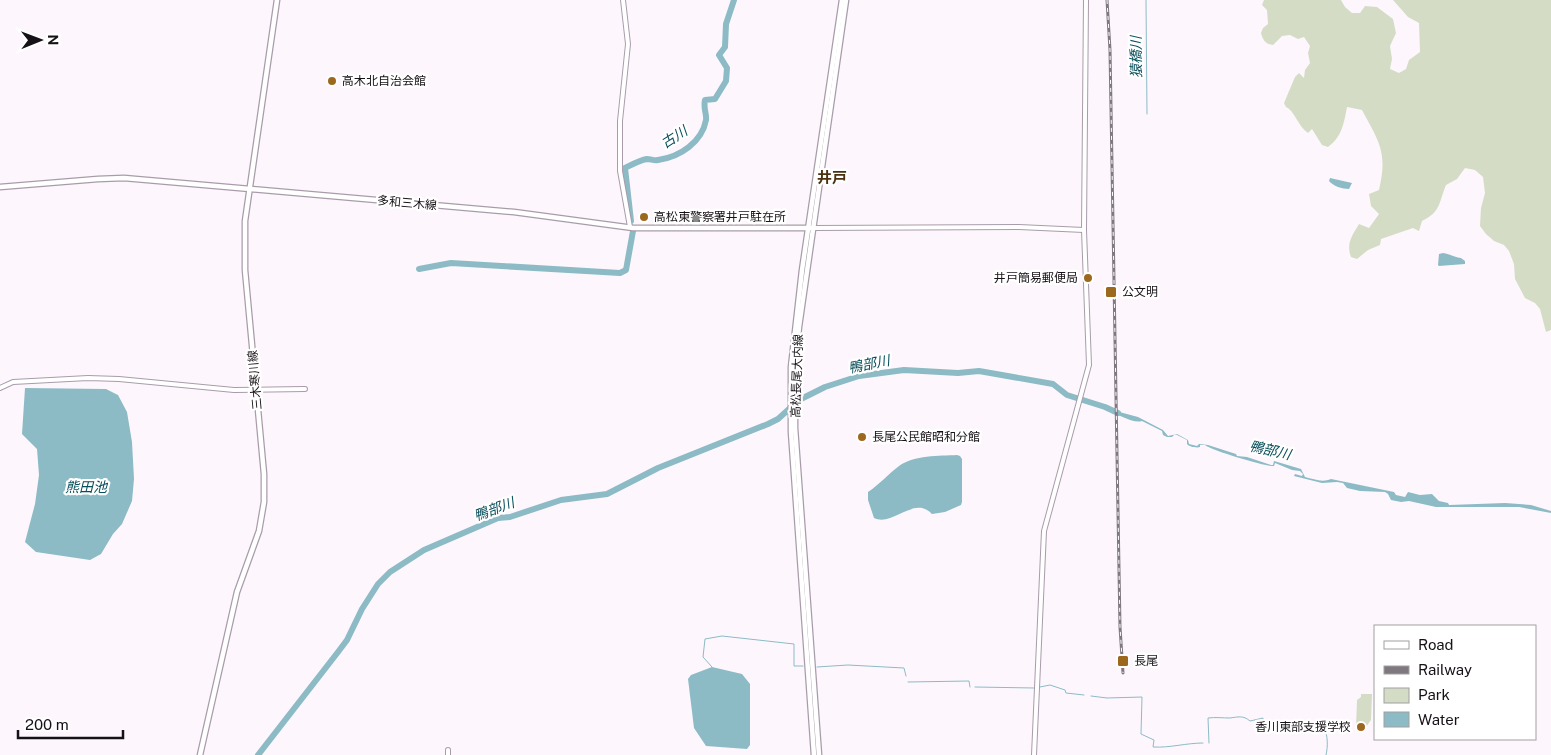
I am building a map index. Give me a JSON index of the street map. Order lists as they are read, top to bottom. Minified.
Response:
{"streets":{"main road":["多和三木線","高松長尾大内線","三木寒川線"]},"crossings":[["多和三木線","高松長尾大内線"],["多和三木線","三木寒川線"]],"districts":["井戸"],"water":["猿橋川","古川","鴨部川","熊田池"],"places":{"other":["高木北自治会館","高松東警察署井戸駐在所","井戸簡易郵便局","長尾公民館昭和分館","香川東部支援学校"],"transit":["公文明","長尾"]},"legend":["Road","Railway","Park","Water"],"scale_bar":"200 m","north":"right"}
